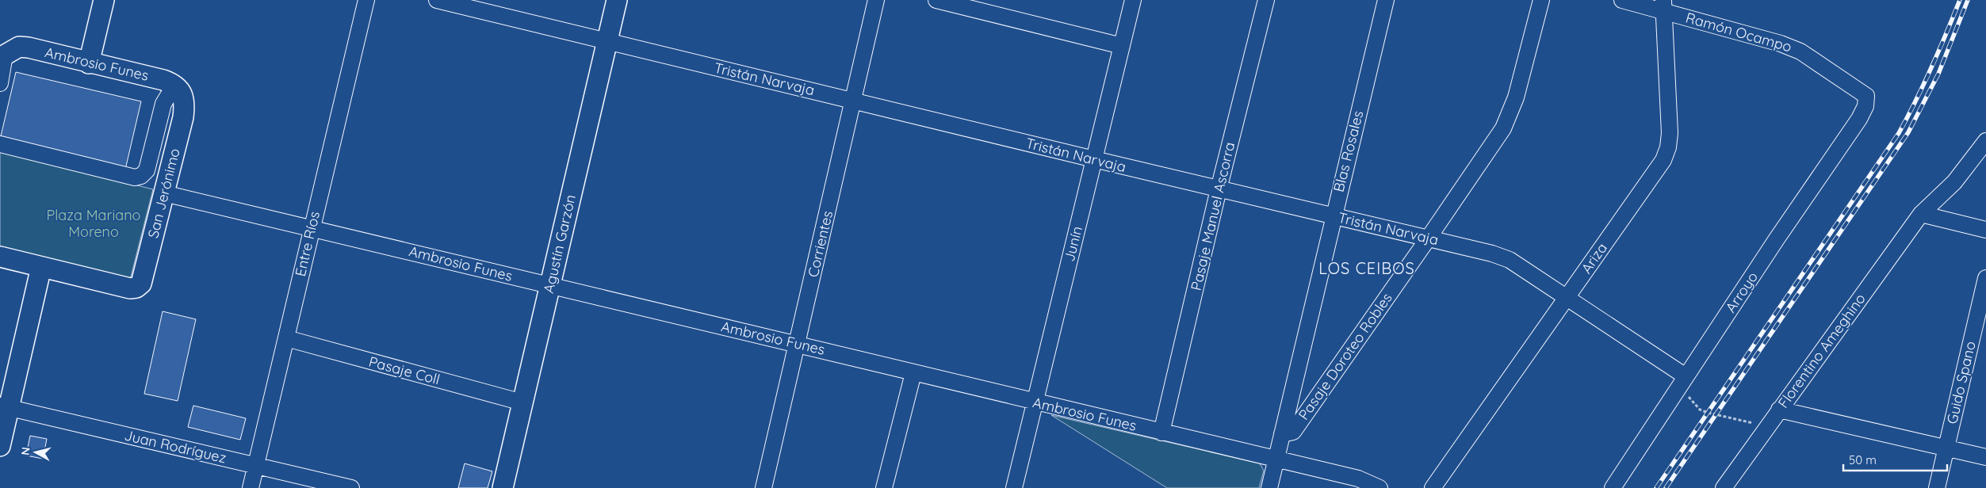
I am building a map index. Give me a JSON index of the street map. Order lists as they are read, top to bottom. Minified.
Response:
{"streets":{"main road":["Ambrosio Funes","San Jerónimo","Agustín Garzón"],"street":["Ramón Ocampo","Tristán Narvaja","Blas Rosales","Pasaje Manuel Ascorra","Entre Ríos","Corrientes","Junín","Ariza","Arroyo","Florentino Ameghino","Pasaje Doroteo Robles","Pasaje Coll","Guido Spano","Juan Rodríguez"]},"crossings":[["Ramón Ocampo","Ariza"],["Ramón Ocampo","Arroyo"],["Ambrosio Funes","Blas Rosales"],["Ambrosio Funes","San Jerónimo"],["Ambrosio Funes","Pasaje Manuel Ascorra"],["Ambrosio Funes","Entre Ríos"],["Ambrosio Funes","Agustín Garzón"],["Ambrosio Funes","Corrientes"],["Ambrosio Funes","Junín"],["Tristán Narvaja","Blas Rosales"],["Tristán Narvaja","Pasaje Manuel Ascorra"],["Tristán Narvaja","Agustín Garzón"],["Tristán Narvaja","Corrientes"],["Tristán Narvaja","Junín"],["Tristán Narvaja","Ariza"],["Tristán Narvaja","Arroyo"],["Tristán Narvaja","Pasaje Doroteo Robles"],["Blas Rosales","Pasaje Doroteo Robles"],["Entre Ríos","Pasaje Coll"],["Entre Ríos","Juan Rodríguez"],["Agustín Garzón","Pasaje Coll"]],"districts":["LOS CEIBOS"],"parks":["Plaza Mariano Moreno"],"scale_bar":"50 m","north":"left"}
